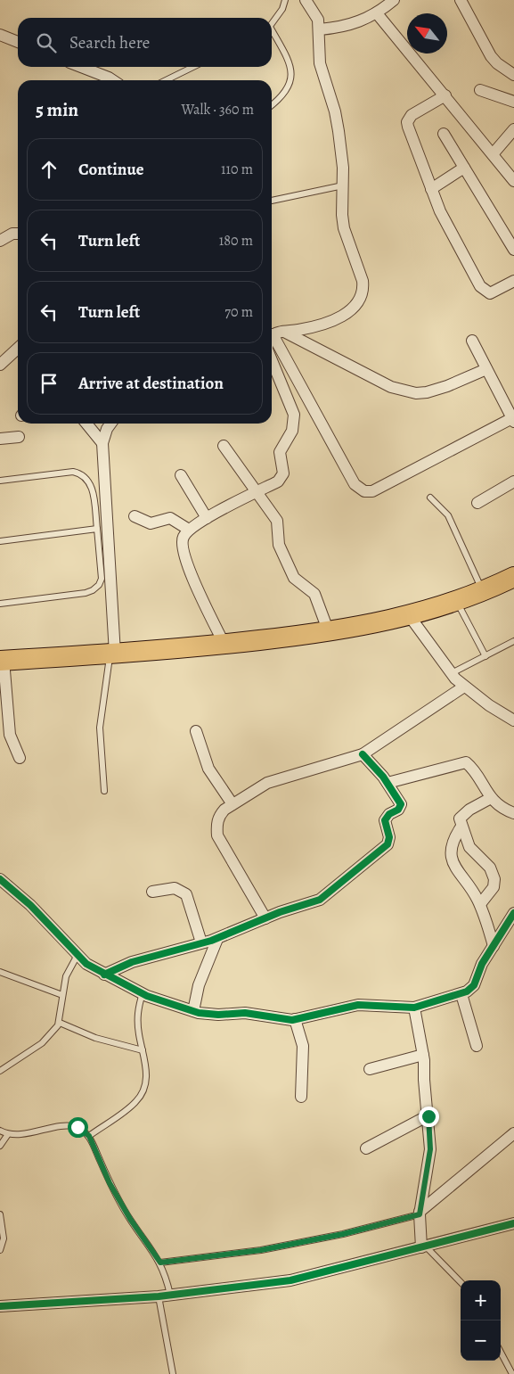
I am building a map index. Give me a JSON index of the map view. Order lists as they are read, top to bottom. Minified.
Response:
{"north":"top left","page":{"search":"Search here","heading":["5 min","Walk · 360 m"],"list":[["Continue","110 m"],["Turn left","180 m"],["Turn left","70 m"],"Arrive at destination"],"map_buttons":["+","−"]}}
